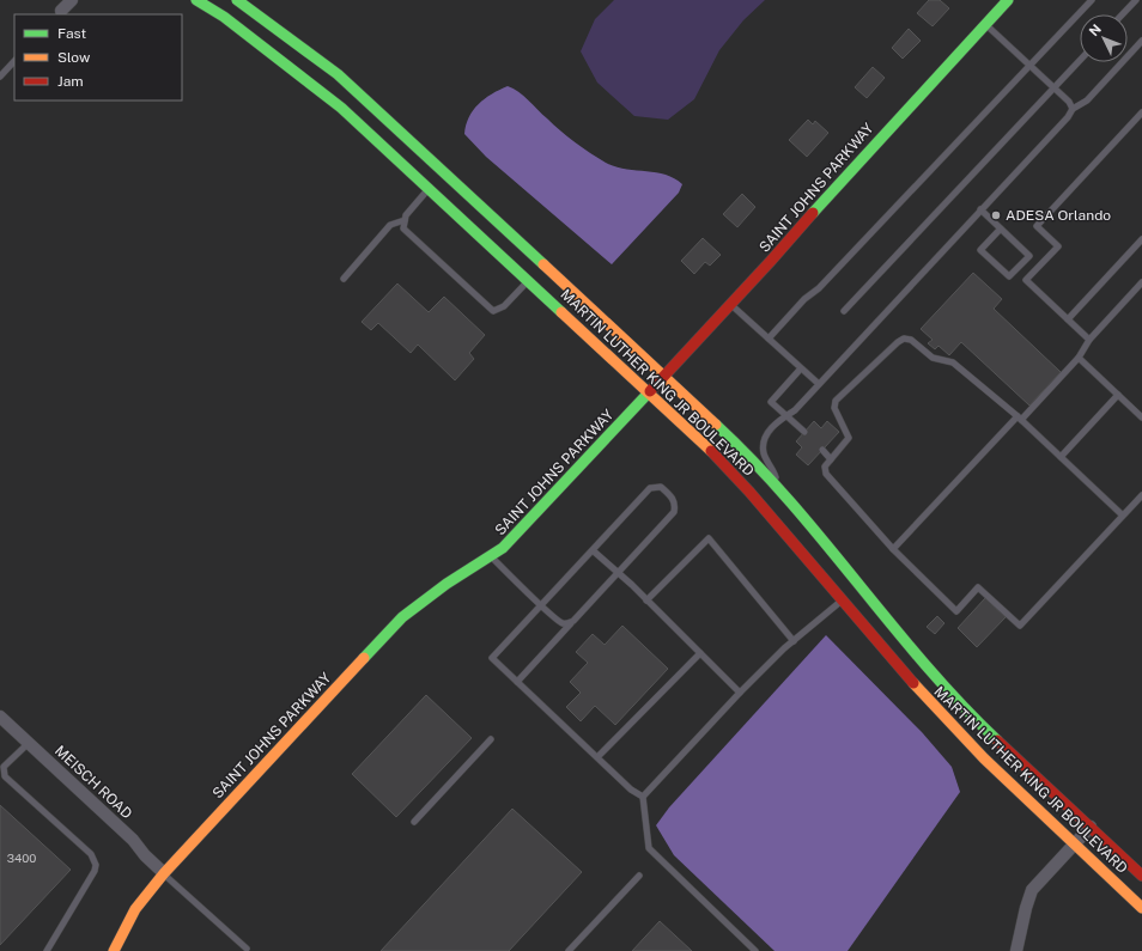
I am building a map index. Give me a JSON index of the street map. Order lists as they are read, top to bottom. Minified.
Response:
{"streets":{"main road":["SAINT JOHNS PARKWAY","MARTIN LUTHER KING JR BOULEVARD"],"street":["MEISCH ROAD"]},"crossings":[["SAINT JOHNS PARKWAY","MARTIN LUTHER KING JR BOULEVARD"],["SAINT JOHNS PARKWAY","MEISCH ROAD"]],"places":["ADESA Orlando"],"house_numbers":["3400"],"legend":["Fast","Slow","Jam"],"north":"top left"}
